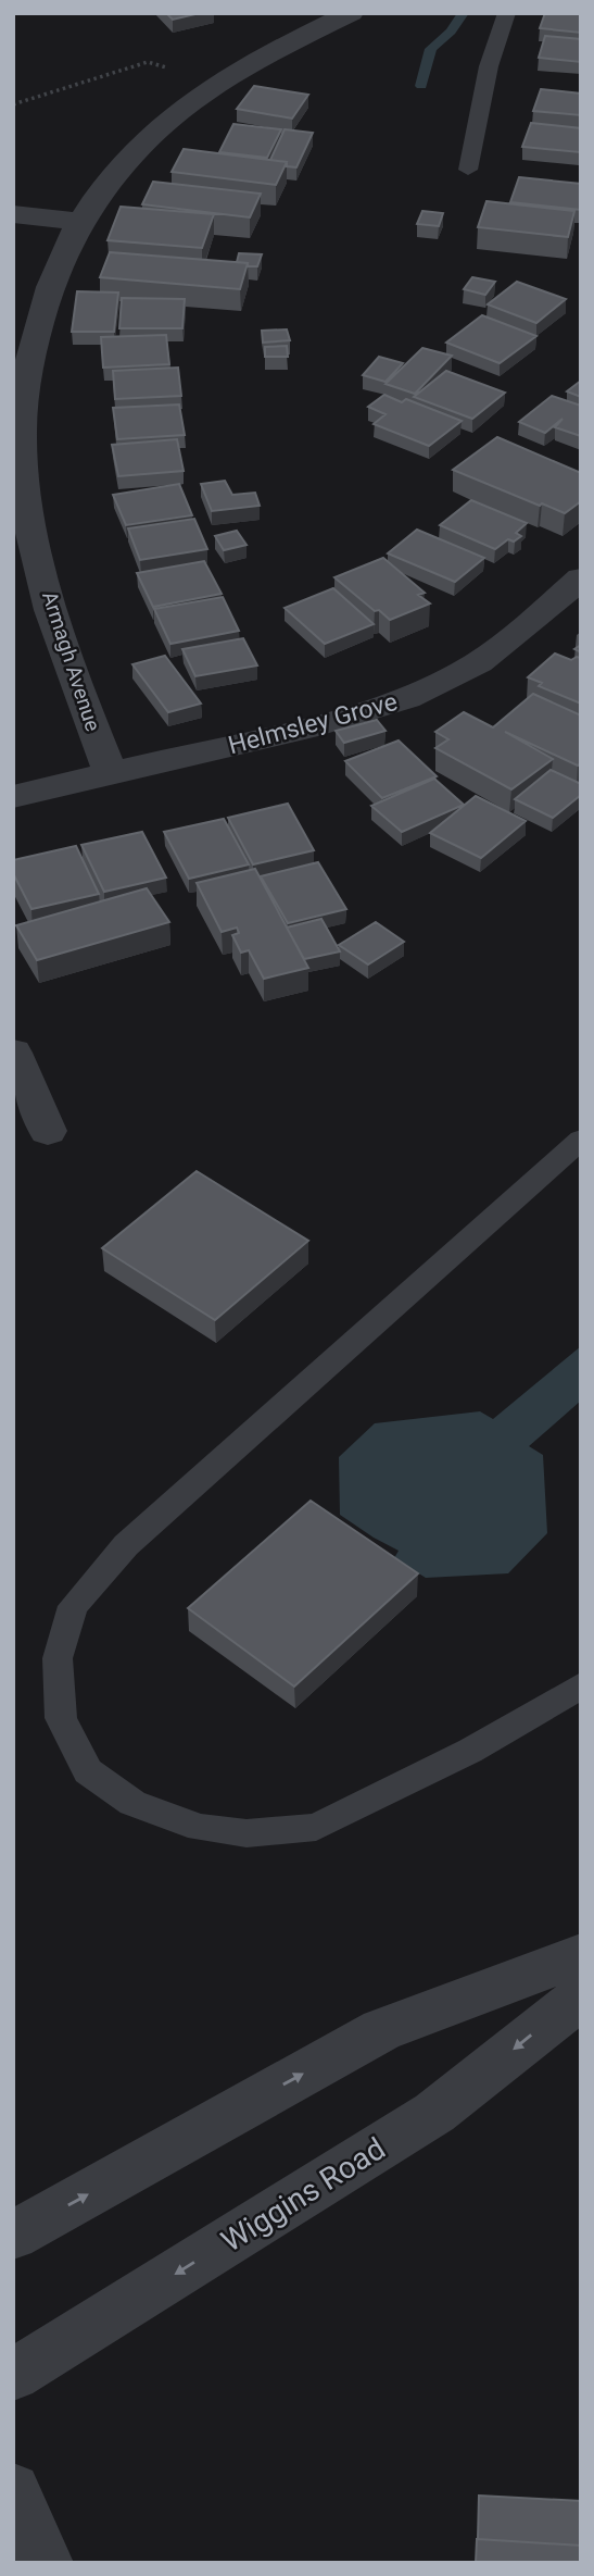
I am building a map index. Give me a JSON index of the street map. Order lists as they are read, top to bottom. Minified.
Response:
{"streets":{"street":["Armagh Avenue","Helmsley Grove","Wiggins Road"]},"crossings":[["Armagh Avenue","Helmsley Grove"]]}
